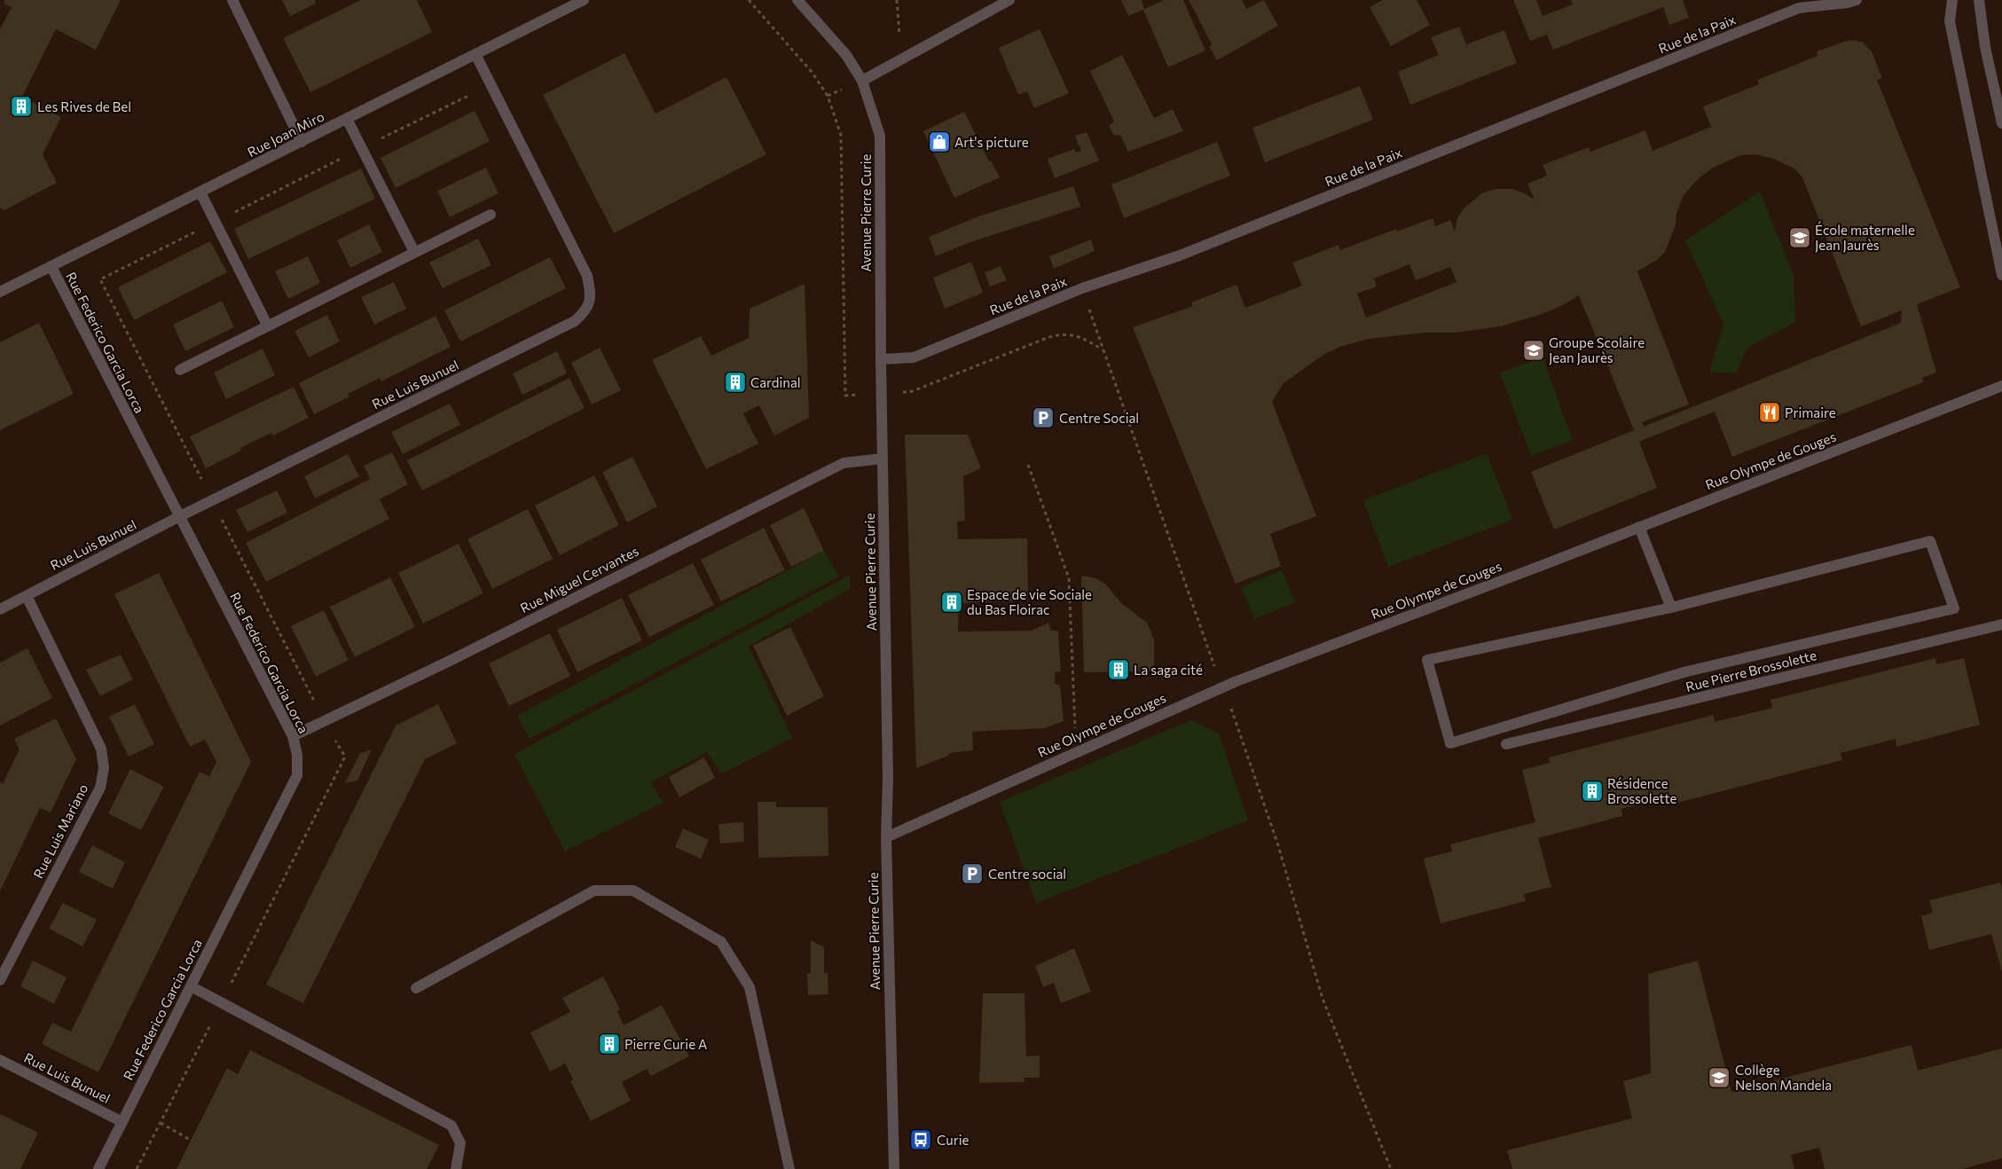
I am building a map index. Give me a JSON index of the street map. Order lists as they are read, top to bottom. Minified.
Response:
{"streets":{"street":["Rue de la Paix","Rue Joan Miro","Avenue Pierre Curie","Rue Federico Garcia Lorca","Rue Luis Bunuel","Rue Olympe de Gouges","Rue Miguel Cervantes","Rue Pierre Brossolette","Rue Luis Mariano"]},"crossings":[["Rue de la Paix","Avenue Pierre Curie"],["Rue Joan Miro","Rue Federico Garcia Lorca"],["Rue Joan Miro","Rue Luis Bunuel"],["Avenue Pierre Curie","Rue Olympe de Gouges"],["Avenue Pierre Curie","Rue Miguel Cervantes"],["Rue Federico Garcia Lorca","Rue Luis Bunuel"],["Rue Federico Garcia Lorca","Rue Miguel Cervantes"],["Rue Luis Bunuel","Rue Luis Mariano"]],"places":{"building":["Les Rives de Bel","Cardinal","Espace de vie Sociale du Bas Floirac","La saga cité","Résidence Brossolette","Pierre Curie A"],"shop":["Art's picture"],"school or university":["École maternelle Jean Jaurès","Groupe Scolaire Jean Jaurès","Collège Nelson Mandela"],"restaurant":["Primaire"],"parking":["Centre Social","Centre social"],"bus stop":["Curie"]}}
